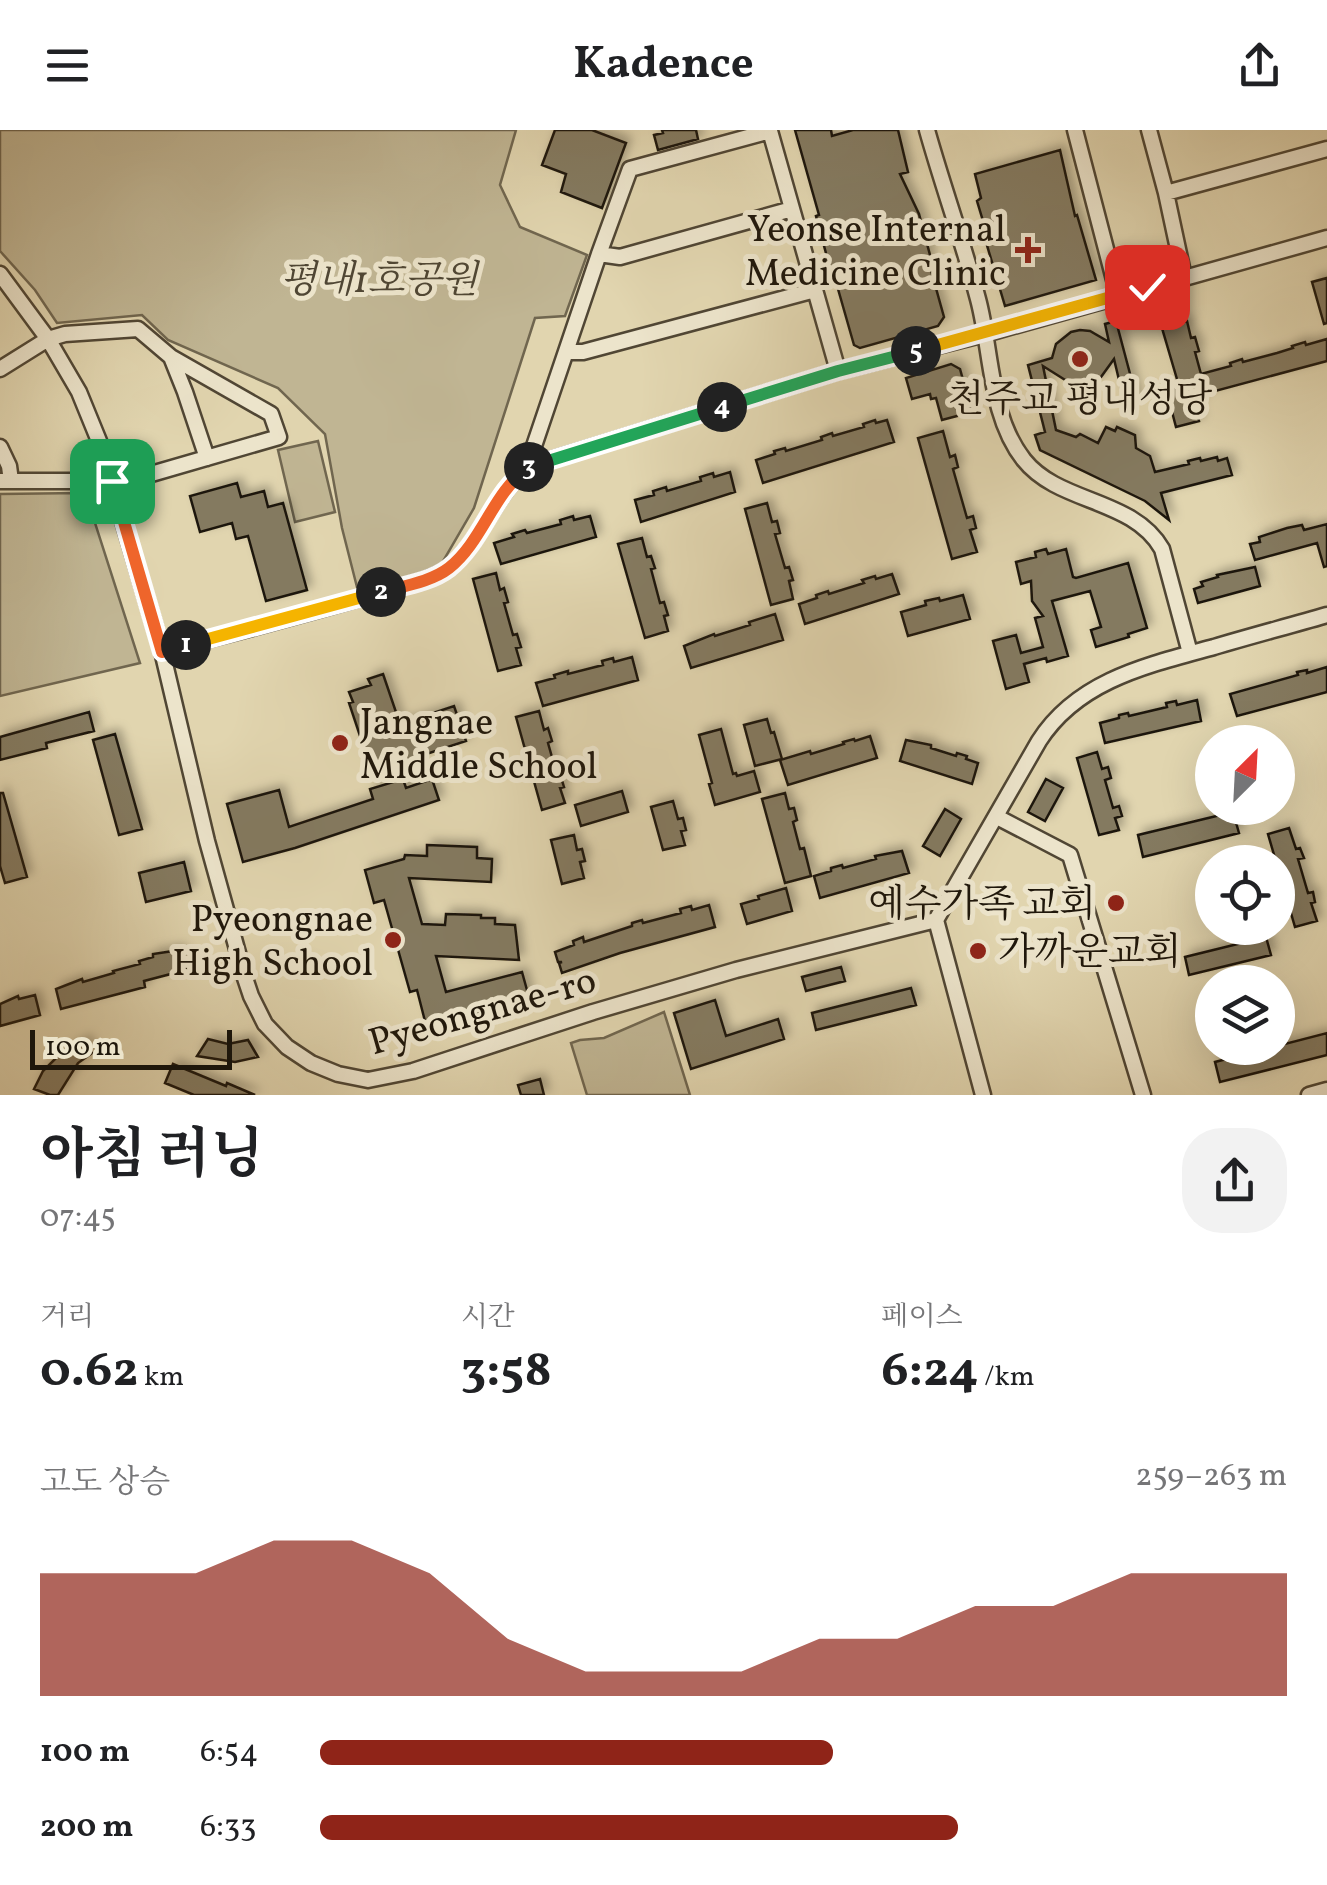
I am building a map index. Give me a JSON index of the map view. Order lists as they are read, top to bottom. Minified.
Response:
{"streets":{"street":["Pyeongnae-ro"]},"parks":["평내1호공원"],"places":{"health":["Yeonse Internal Medicine Clinic"],"other":["천주교 평내성당","Jangnae Middle School","예수가족 교회","Pyeongnae High School","가까운교회"]},"scale_bar":"100 m","north":"top right","page":{"header":"Kadence","pins":["5","4","3","2","1"],"scale":"100 m","heading":["아침 러닝","07:45"],"stats":[["거리","0.62 km"],["시간","3:58"],["페이스","6:24 /km"]],"chart":["고도 상승","259–263 m"],"list":[{"name":"100 m","note":"6:54"},{"name":"200 m","note":"6:33"}]}}
